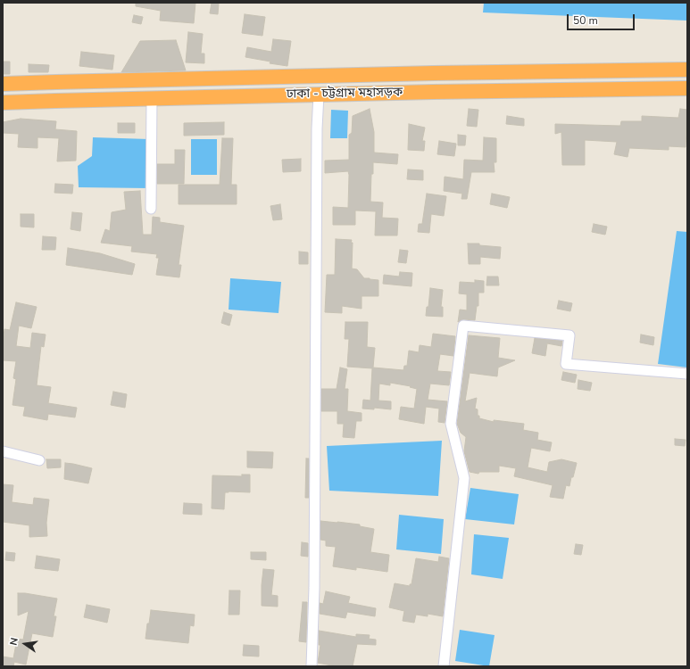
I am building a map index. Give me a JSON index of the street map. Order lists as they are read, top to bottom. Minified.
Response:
{"streets":{"highway":["ঢাকা - চট্টগ্রাম মহাসড়ক"]},"scale_bar":"50 m","north":"left"}
